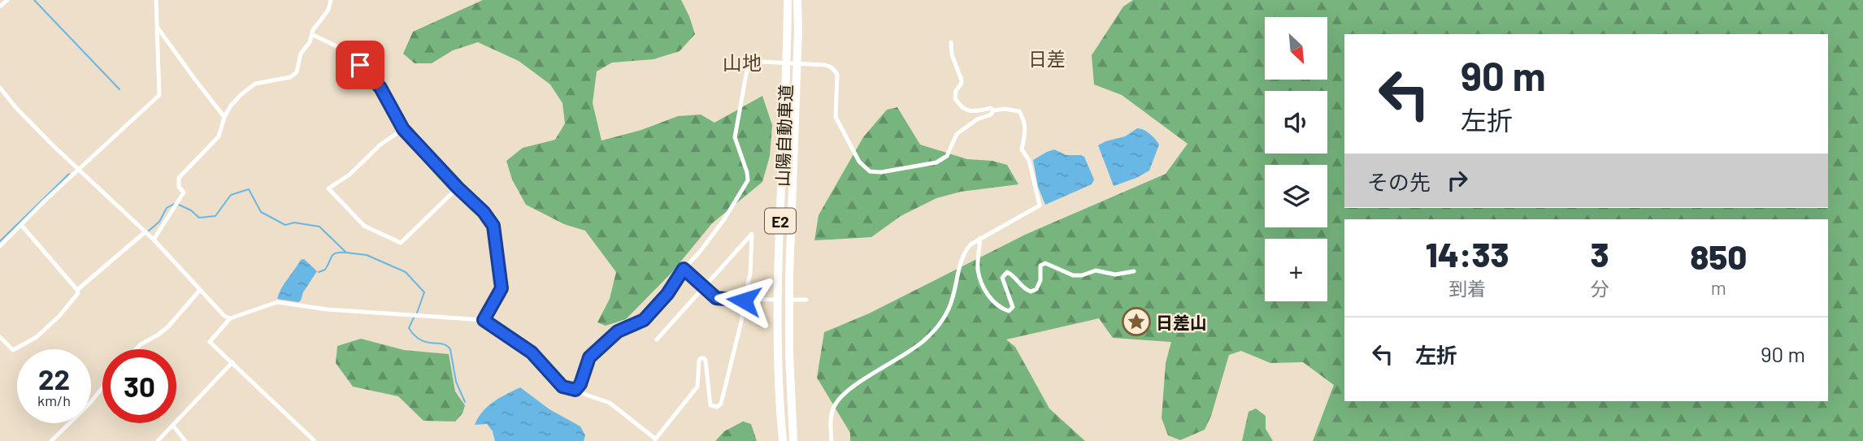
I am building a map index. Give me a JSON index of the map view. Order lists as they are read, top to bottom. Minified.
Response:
{"streets":{"highway":["山陽自動車道","E2"]},"districts":["日差","山地"],"places":{"place":["日差山"]},"north":"bottom right","page":{"map_buttons":"+","turn":["90 m","左折"],"then":"その先","eta":["14:33","到着","3","分","850","m"],"list":[{"name":"左折","value":"90 m"}],"speed":"22 km/h","limit":"30"}}
